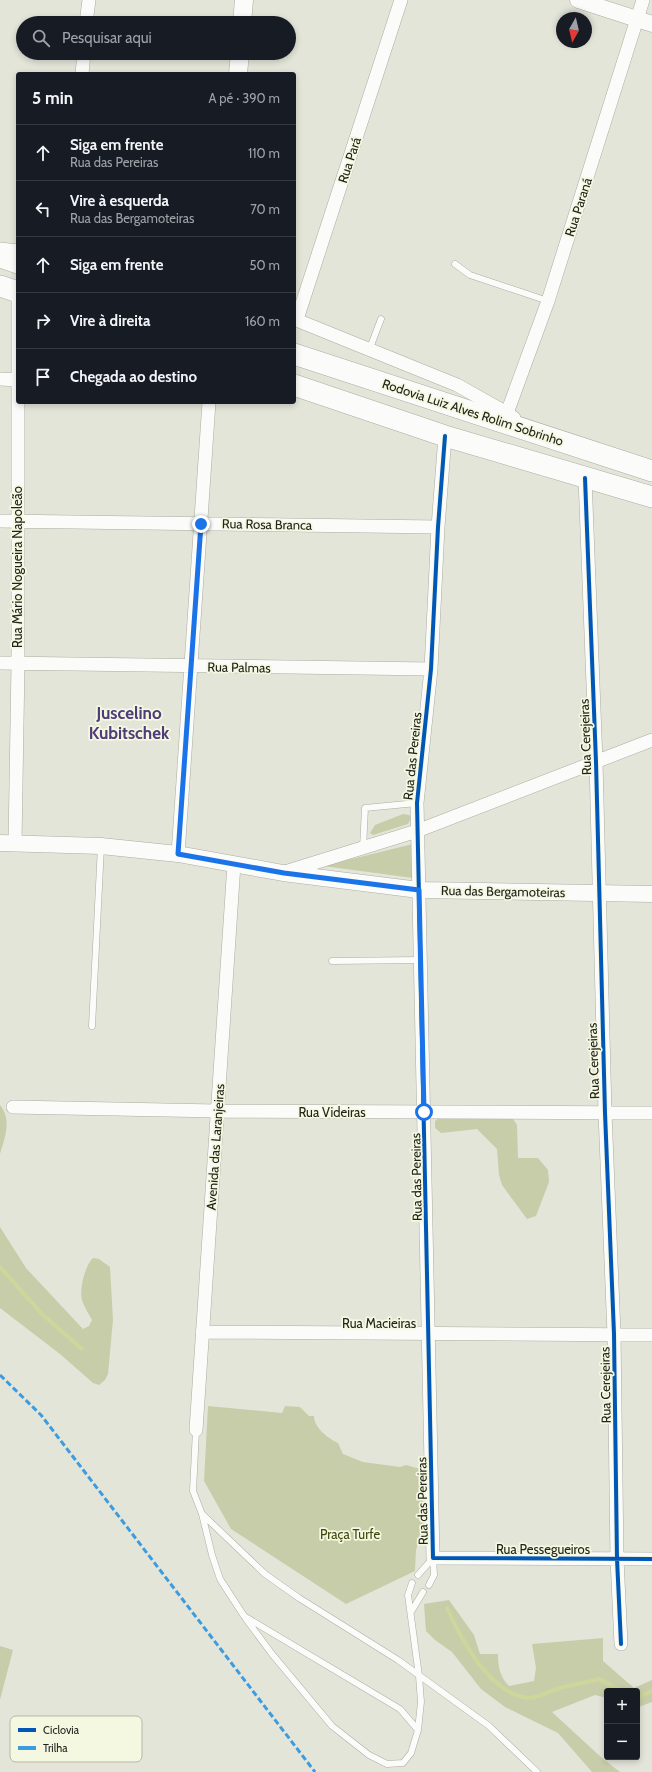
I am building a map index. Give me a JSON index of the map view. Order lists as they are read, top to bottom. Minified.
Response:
{"streets":{"highway":["Rodovia Luiz Alves Rolim Sobrinho"],"street":["Rua Pará","Rua Paraná","Rua Rosa Branca","Rua Mário Nogueira Napoleão","Rua Palmas","Rua Cerejeiras","Rua das Pereiras","Rua das Bergamoteiras","Rua Videiras","Avenida das Laranjeiras","Rua Macieiras","Rua Pessegueiros"]},"crossings":[["Rua Rosa Branca","Rua Mário Nogueira Napoleão"],["Rua Rosa Branca","Rua das Pereiras"],["Rua Mário Nogueira Napoleão","Rua Palmas"],["Rua Mário Nogueira Napoleão","Rua das Bergamoteiras"],["Rua Palmas","Rua das Pereiras"],["Rua Cerejeiras","Rua das Bergamoteiras"],["Rua Cerejeiras","Rua Videiras"],["Rua Cerejeiras","Rua Macieiras"],["Rua Cerejeiras","Rua Pessegueiros"],["Rua das Pereiras","Rua das Bergamoteiras"],["Rua das Pereiras","Rua Videiras"],["Rua das Pereiras","Rua Macieiras"],["Rua das Pereiras","Rua Pessegueiros"],["Rua das Bergamoteiras","Avenida das Laranjeiras"],["Rua Videiras","Avenida das Laranjeiras"],["Avenida das Laranjeiras","Rua Macieiras"]],"districts":["Juscelino Kubitschek"],"parks":["Praça Turfe"],"legend":["Ciclovia","Trilha"],"north":"bottom","page":{"search":"Pesquisar aqui","heading":["5 min","A pé · 390 m"],"list":[["Siga em frente","Rua das Pereiras","110 m"],["Vire à esquerda","Rua das Bergamoteiras","70 m"],["Siga em frente","50 m"],["Vire à direita","160 m"],"Chegada ao destino"],"map_buttons":["+","−"]}}
